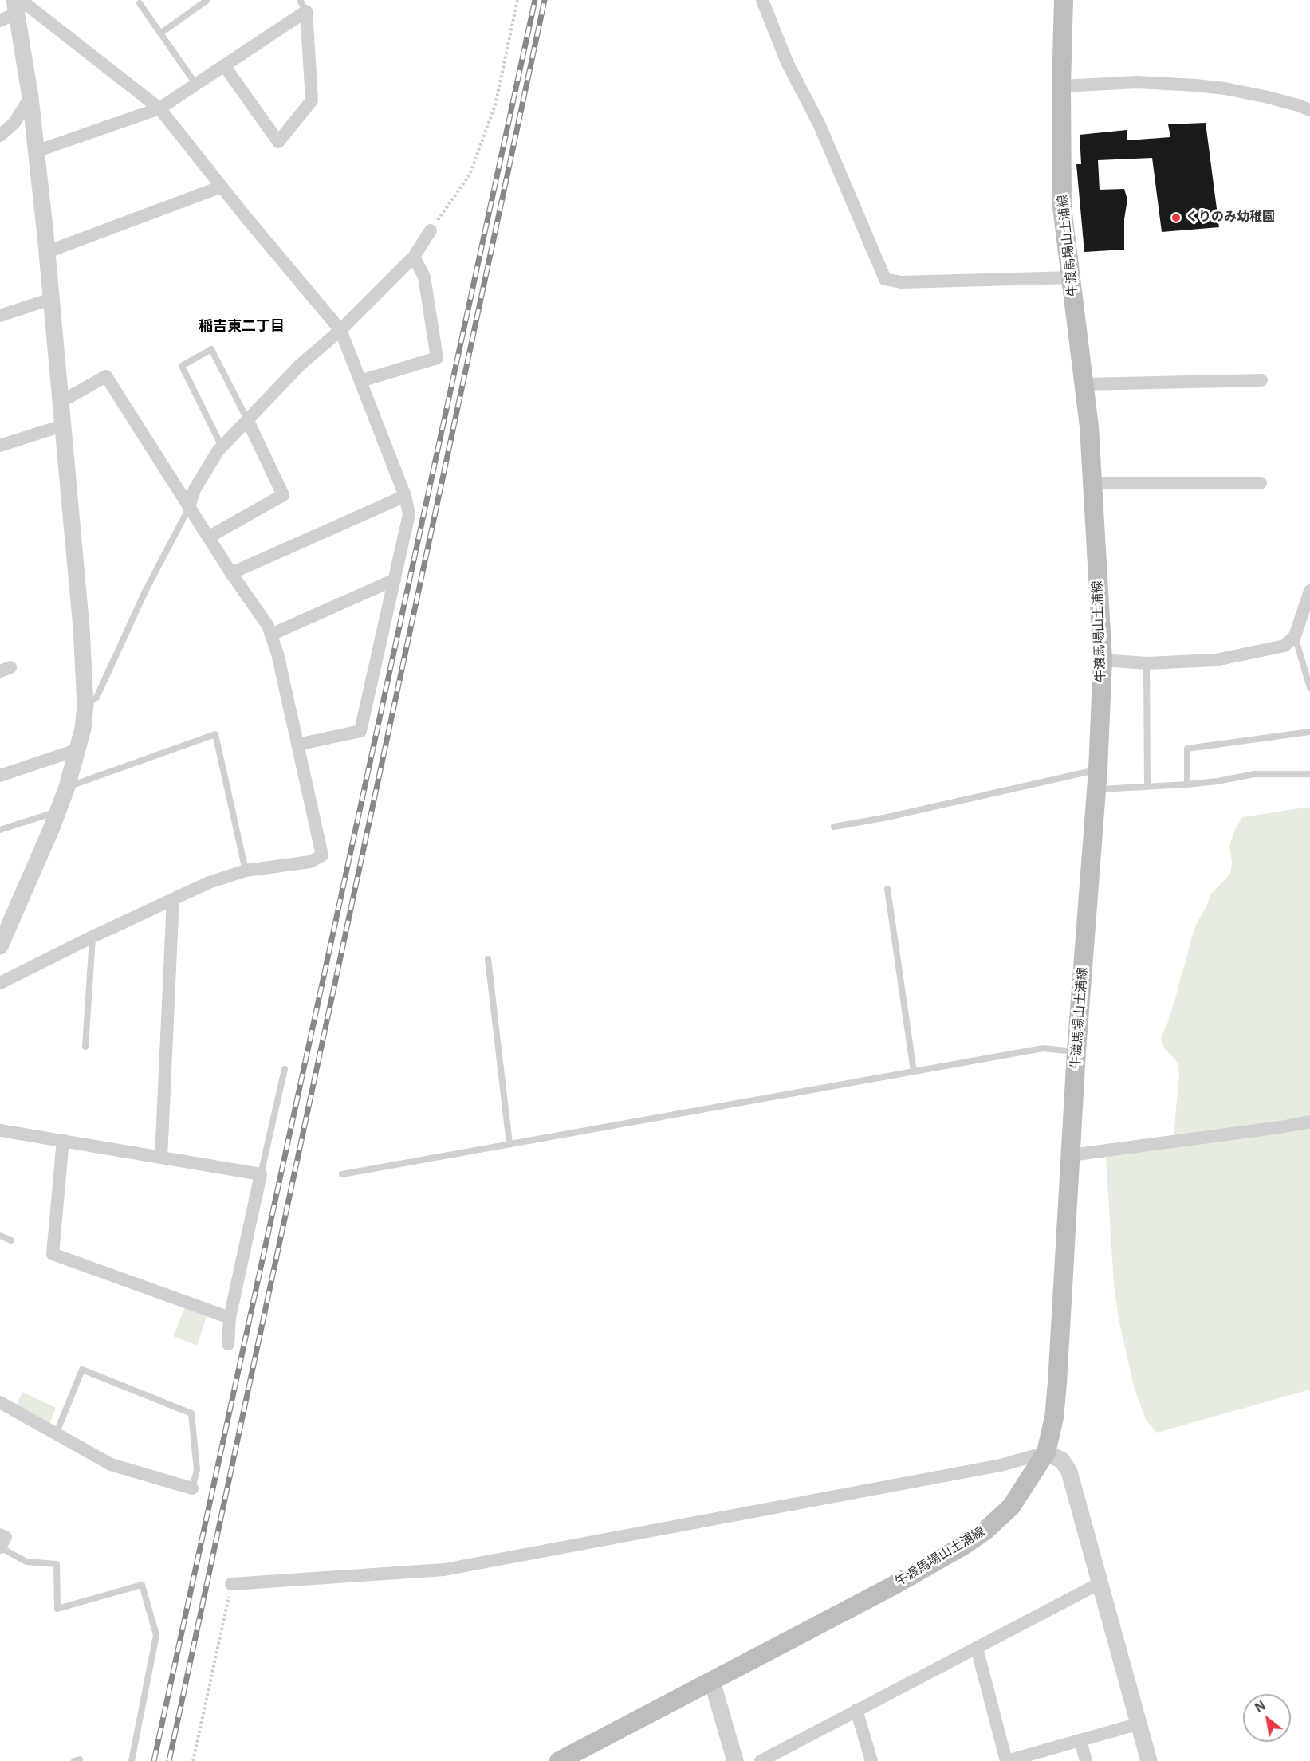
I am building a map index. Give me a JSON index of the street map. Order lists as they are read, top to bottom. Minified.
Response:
{"streets":{"main road":["牛渡馬場山土浦線"]},"districts":["稲吉東二丁目"],"places":["くりのみ幼稚園"],"north":"top left"}
